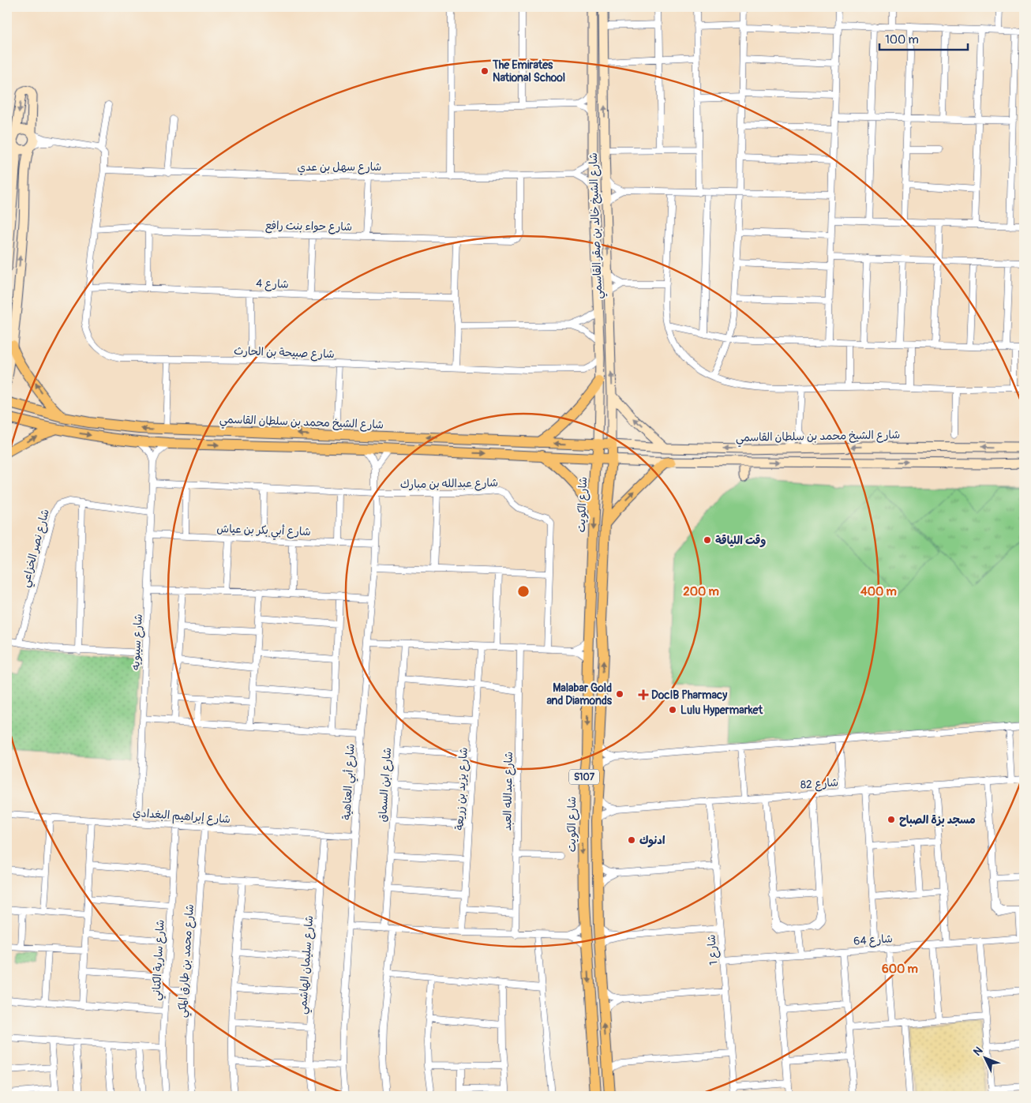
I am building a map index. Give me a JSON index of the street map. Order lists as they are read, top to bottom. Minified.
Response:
{"streets":{"main road":["شارع الشيخ خالد بن صقر القاسمي","شارع الشيخ محمد بن سلطان القاسمي","شارع الكويت","S107"],"street":["شارع سهل بن عدي","شارع حواء بنت رافع","شارع 4","شارع صبيحة بن الحارث","شارع عبدالله بن مبارك","شارع أبي بكر بن عياش","شارع نصر الخزاعي","شارع سيبويه","شارع أبي العتاهية","شارع 82","شارع ابن السماق","شارع يزيد بن زريعة","شارع عبدالله العبد","شارع إبراهيم البغدادي","شارع 64","شارع 1","شارع سارية الكناني","شارع محمد بن طارق المكي","شارع سليمان الهاشمي"]},"crossings":[["شارع سهل بن عدي","شارع حواء بنت رافع"],["شارع الشيخ خالد بن صقر القاسمي","شارع صبيحة بن الحارث"],["شارع الشيخ خالد بن صقر القاسمي","شارع الشيخ محمد بن سلطان القاسمي"],["شارع الشيخ خالد بن صقر القاسمي","شارع الكويت"],["شارع 4","شارع صبيحة بن الحارث"],["شارع الشيخ محمد بن سلطان القاسمي","شارع الكويت"],["شارع عبدالله بن مبارك","شارع سيبويه"],["شارع عبدالله بن مبارك","شارع أبي العتاهية"],["شارع أبي بكر بن عياش","شارع سيبويه"],["شارع أبي بكر بن عياش","شارع أبي العتاهية"],["شارع نصر الخزاعي","شارع سيبويه"],["شارع سيبويه","شارع إبراهيم البغدادي"],["S107","شارع 82"],["شارع أبي العتاهية","شارع إبراهيم البغدادي"],["شارع 82","شارع 1"],["شارع إبراهيم البغدادي","شارع سارية الكناني"],["شارع إبراهيم البغدادي","شارع محمد بن طارق المكي"],["شارع إبراهيم البغدادي","شارع سليمان الهاشمي"],["شارع 64","شارع 1"]],"places":{"other":["The Emirates National School","وقت اللياقة","Malabar Gold and Diamonds","Lulu Hypermarket","مسجد بزة الصباح","ادنوك"],"health":["DocIB Pharmacy"]},"scale_bar":"100 m","north":"top left","rings":["200 m","400 m","600 m"]}
